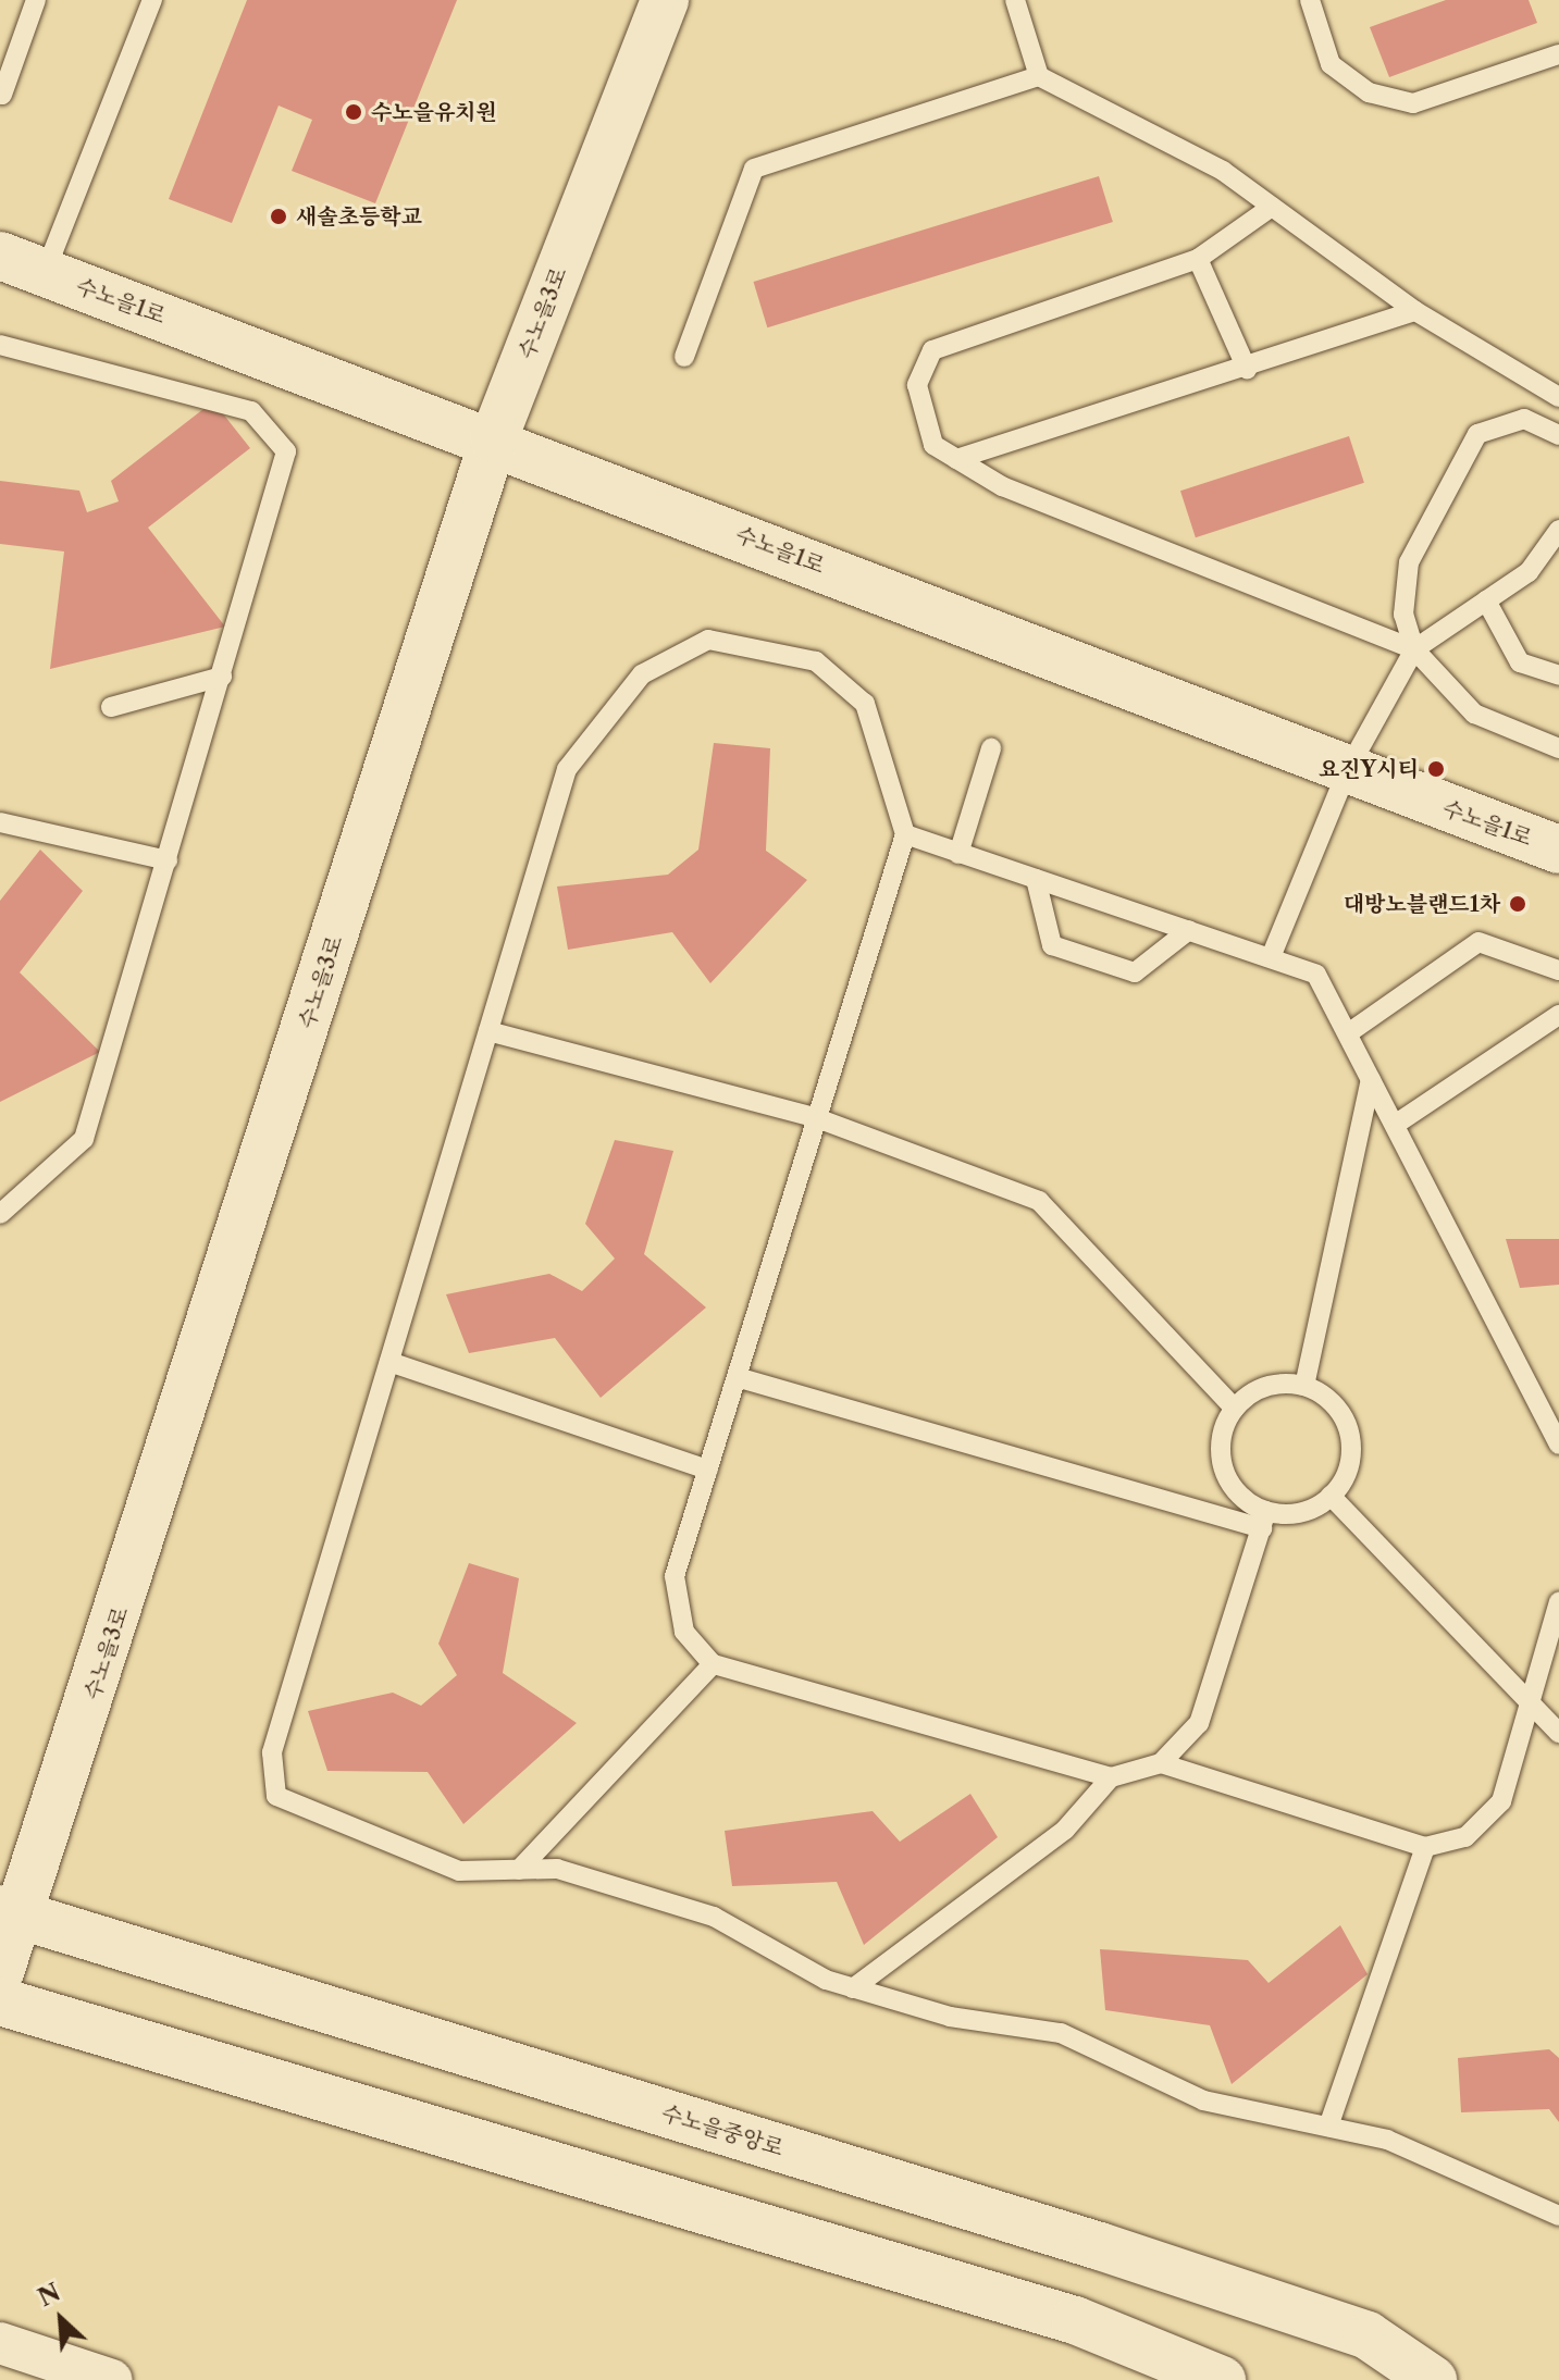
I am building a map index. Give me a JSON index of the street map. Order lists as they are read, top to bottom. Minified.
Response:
{"streets":{"street":["수노을1로","수노을3로","수노을중앙로"]},"crossings":[["수노을1로","수노을3로"],["수노을3로","수노을중앙로"]],"places":["수노을유치원","새솔초등학교","요진Y시티","대방노블랜드1차"],"north":"top left"}
